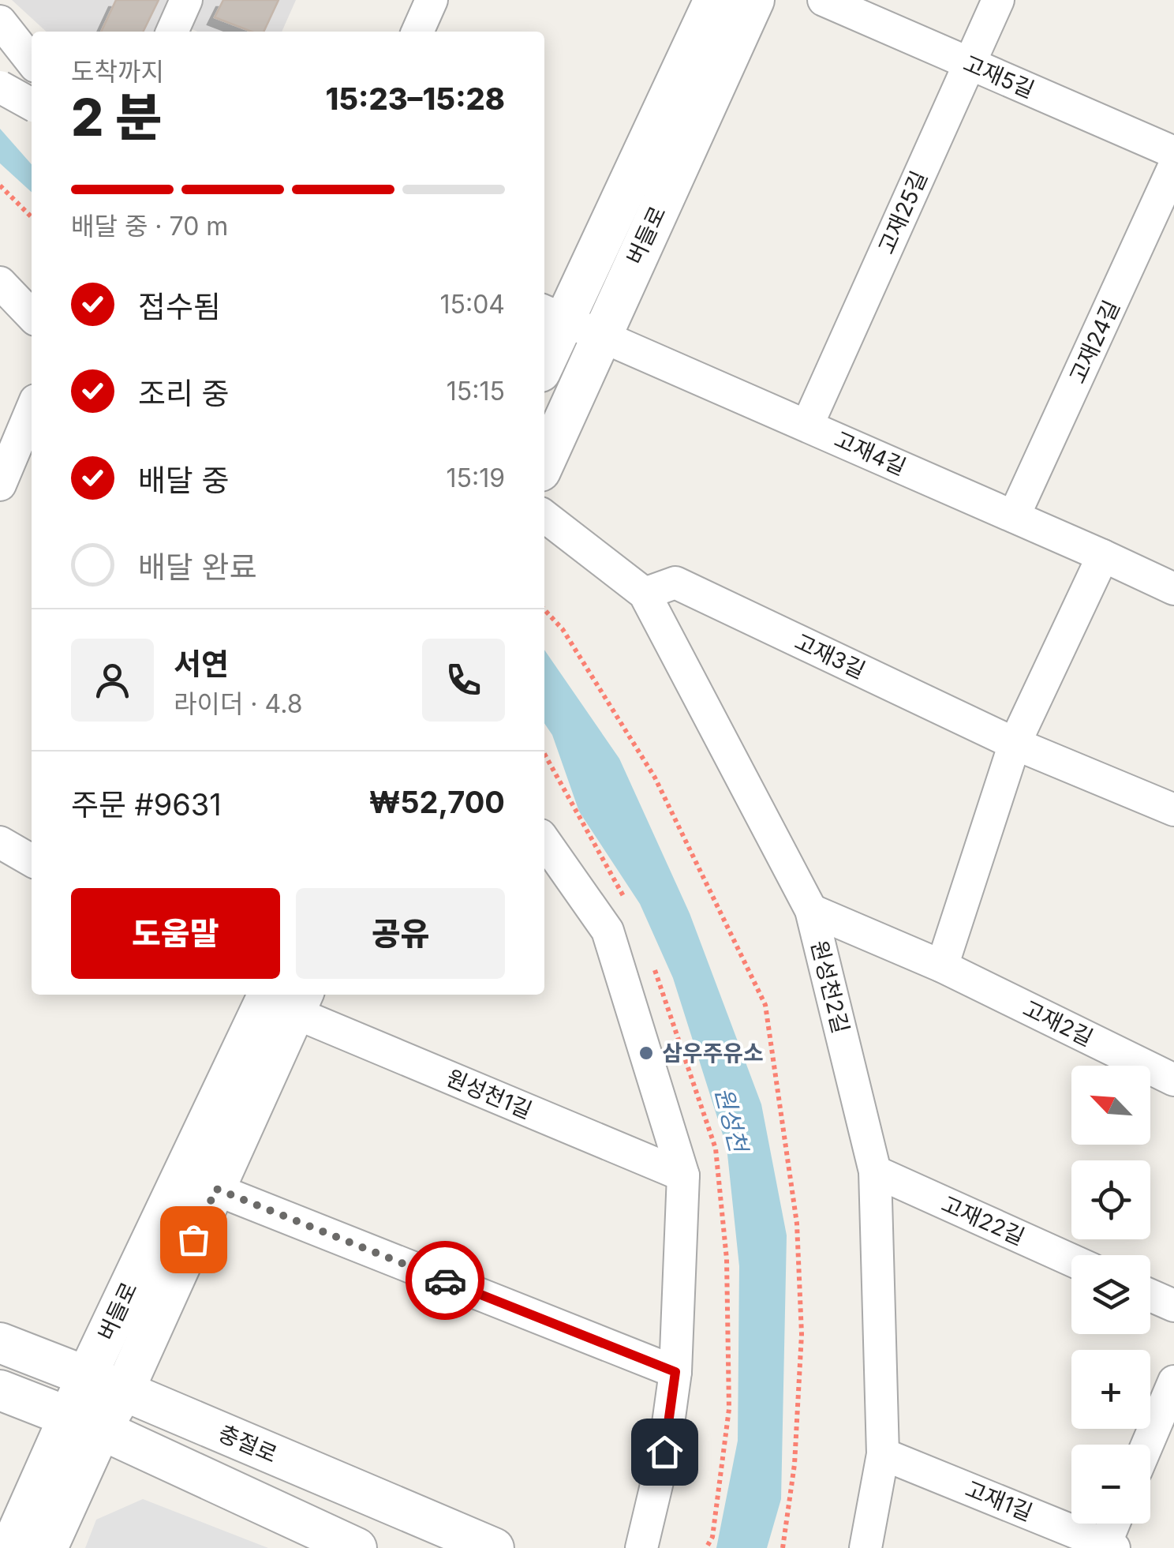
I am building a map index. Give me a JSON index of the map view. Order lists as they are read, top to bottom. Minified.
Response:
{"streets":{"street":["고재5길","고재25길","버들로","고재24길","고재4길","고재3길","원성천2길","고재2길","원성천1길","고재22길","충절로","고재1길"]},"crossings":[["고재5길","고재25길"],["고재25길","고재4길"],["버들로","고재4길"],["버들로","원성천1길"],["버들로","충절로"],["고재24길","고재4길"],["고재3길","원성천2길"],["원성천2길","고재2길"],["원성천2길","고재22길"],["원성천2길","고재1길"]],"water":["원성천"],"places":["삼우주유소"],"north":"top left","page":{"heading":["2 분","도착까지","15:23–15:28"],"panel":["서연","라이더 · 4.8","주문 #9631","₩52,700"],"bar":"배달 중 · 70 m","list":[["접수됨","15:04"],["조리 중","15:15"],["배달 중","15:19"],"배달 완료"],"buttons":["도움말","공유"],"map_buttons":["+","−"]}}
